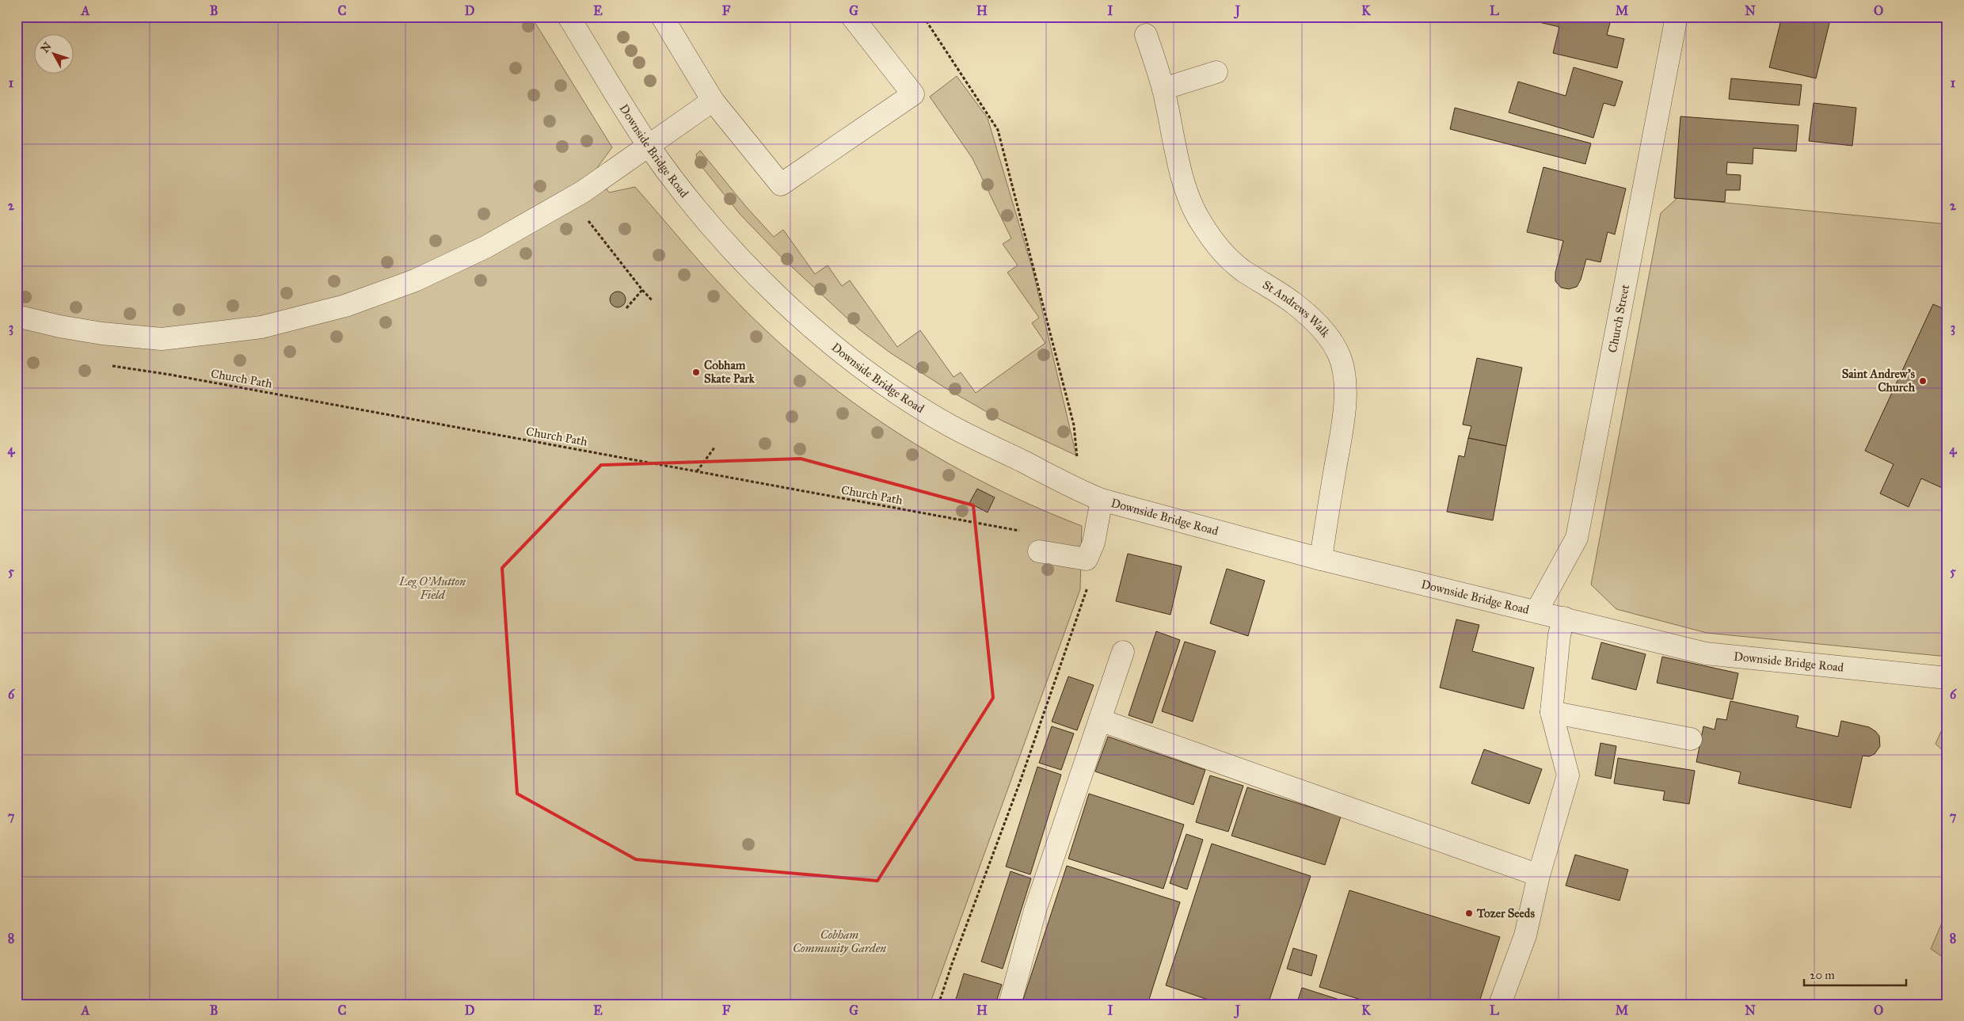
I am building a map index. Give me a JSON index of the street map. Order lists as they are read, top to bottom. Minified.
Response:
{"streets":{"street":["Downside Bridge Road","St Andrews Walk","Church Street"],"path":["Church Path"]},"crossings":[["Downside Bridge Road","St Andrews Walk"],["Downside Bridge Road","Church Street"]],"parks":["Leg O'Mutton Field","Cobham Community Garden"],"places":["Cobham Skate Park","Saint Andrew's Church","Tozer Seeds"],"scale_bar":"20 m","north":"top left","grid":{"columns":["A","B","C","D","E","F","G","H","I","J","K","L","M","N","O"],"rows":["1","2","3","4","5","6","7","8"]}}
